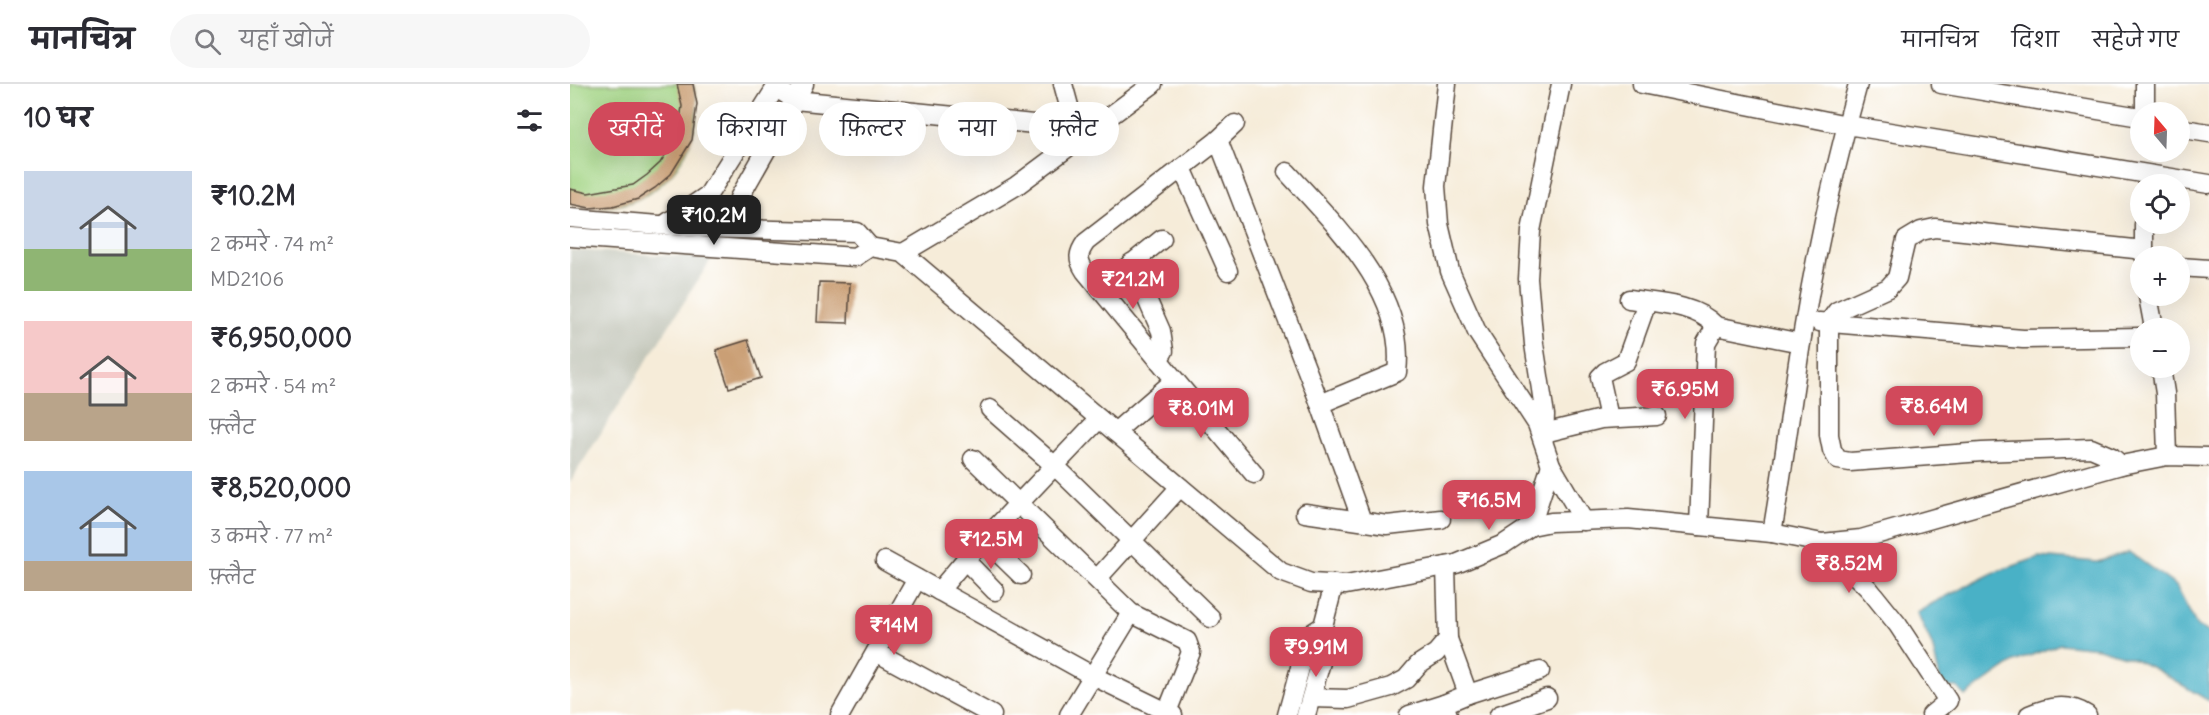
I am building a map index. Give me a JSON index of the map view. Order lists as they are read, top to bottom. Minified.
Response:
{"north":"top","page":{"header":"मानचित्र","search":"यहाँ खोजें","nav":["मानचित्र","दिशा","सहेजे गए"],"heading":"10 घर","map_buttons":["+","−"],"chip":["खरीदें","किराया","फ़िल्टर","नया","फ़्लैट"],"list":[{"name":"₹10.2M","note":"2 कमरे · 74 m² · MD2106"},{"name":"₹6,950,000","note":"2 कमरे · 54 m² · फ़्लैट"},{"name":"₹8,520,000","note":"3 कमरे · 77 m² · फ़्लैट"}],"price":["₹10.2M","₹21.2M","₹6.95M","₹8.64M","₹8.01M","₹16.5M","₹12.5M","₹8.52M","₹14M","₹9.91M"]}}
